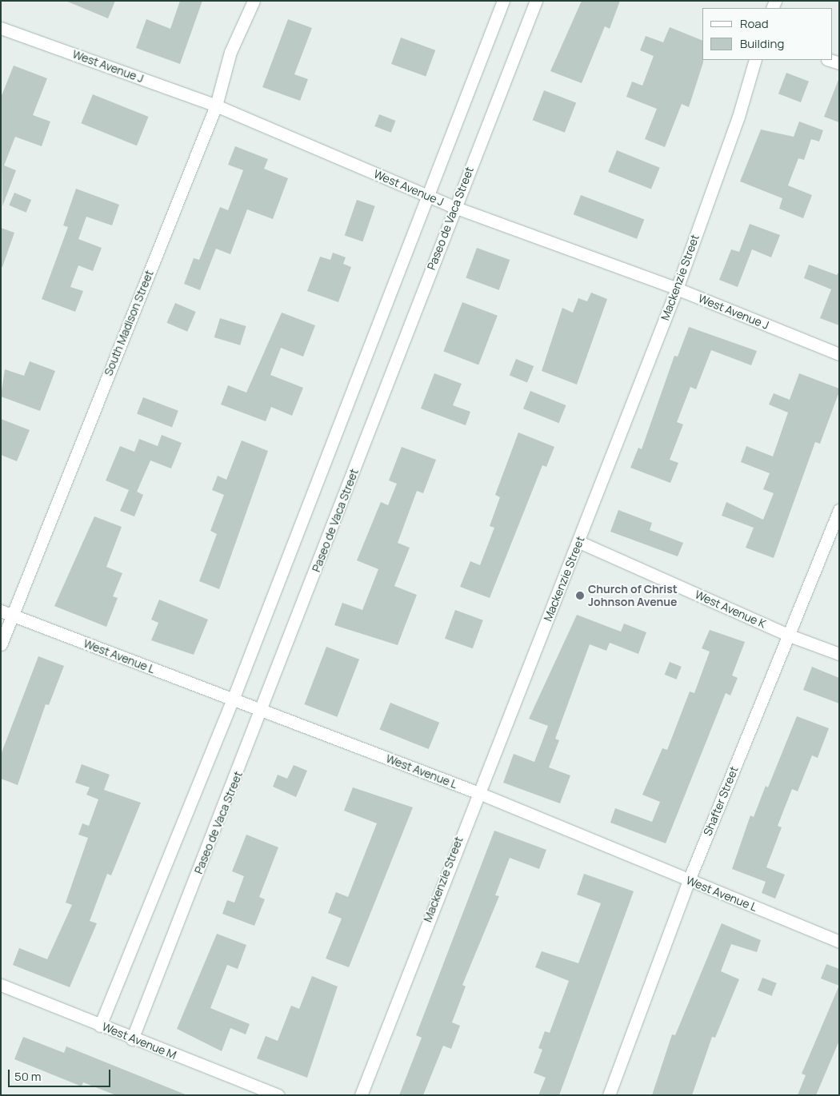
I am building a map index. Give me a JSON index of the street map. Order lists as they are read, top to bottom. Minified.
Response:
{"streets":{"street":["West Avenue J","Paseo de Vaca Street","Mackenzie Street","South Madison Street","West Avenue K","West Avenue L","Shafter Street","West Avenue M"]},"crossings":[["West Avenue J","Paseo de Vaca Street"],["West Avenue J","Mackenzie Street"],["West Avenue J","South Madison Street"],["Paseo de Vaca Street","West Avenue L"],["Paseo de Vaca Street","West Avenue M"],["Mackenzie Street","West Avenue K"],["Mackenzie Street","West Avenue L"],["South Madison Street","West Avenue L"],["West Avenue K","Shafter Street"],["West Avenue L","Shafter Street"]],"places":["Church of Christ Johnson Avenue"],"legend":["Road","Building"],"scale_bar":"50 m"}
